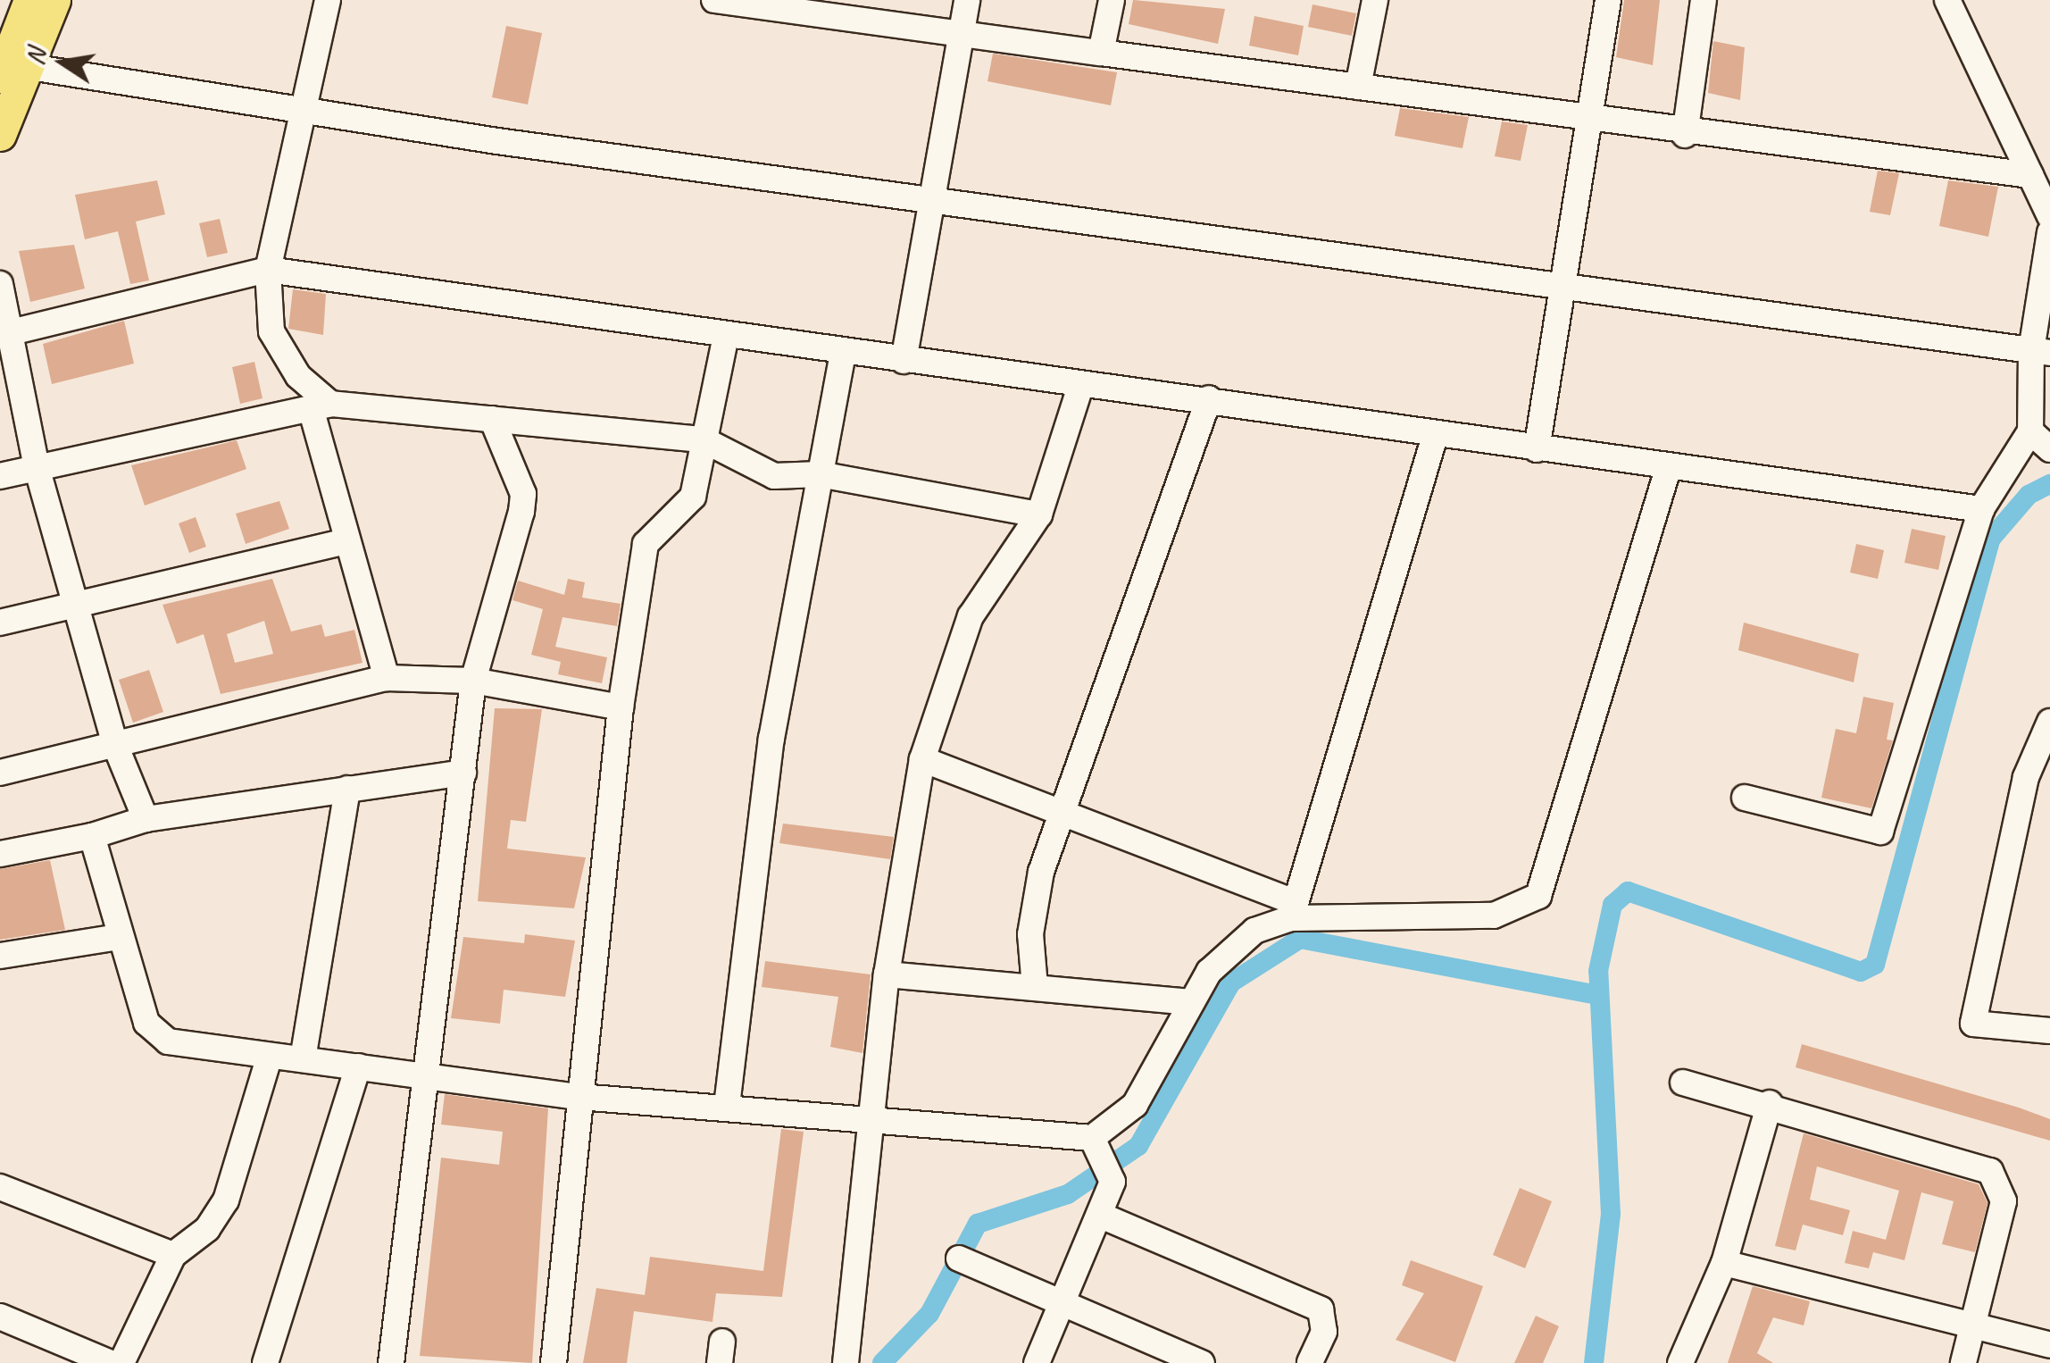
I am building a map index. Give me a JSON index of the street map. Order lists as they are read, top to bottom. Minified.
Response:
{"north":"left"}
